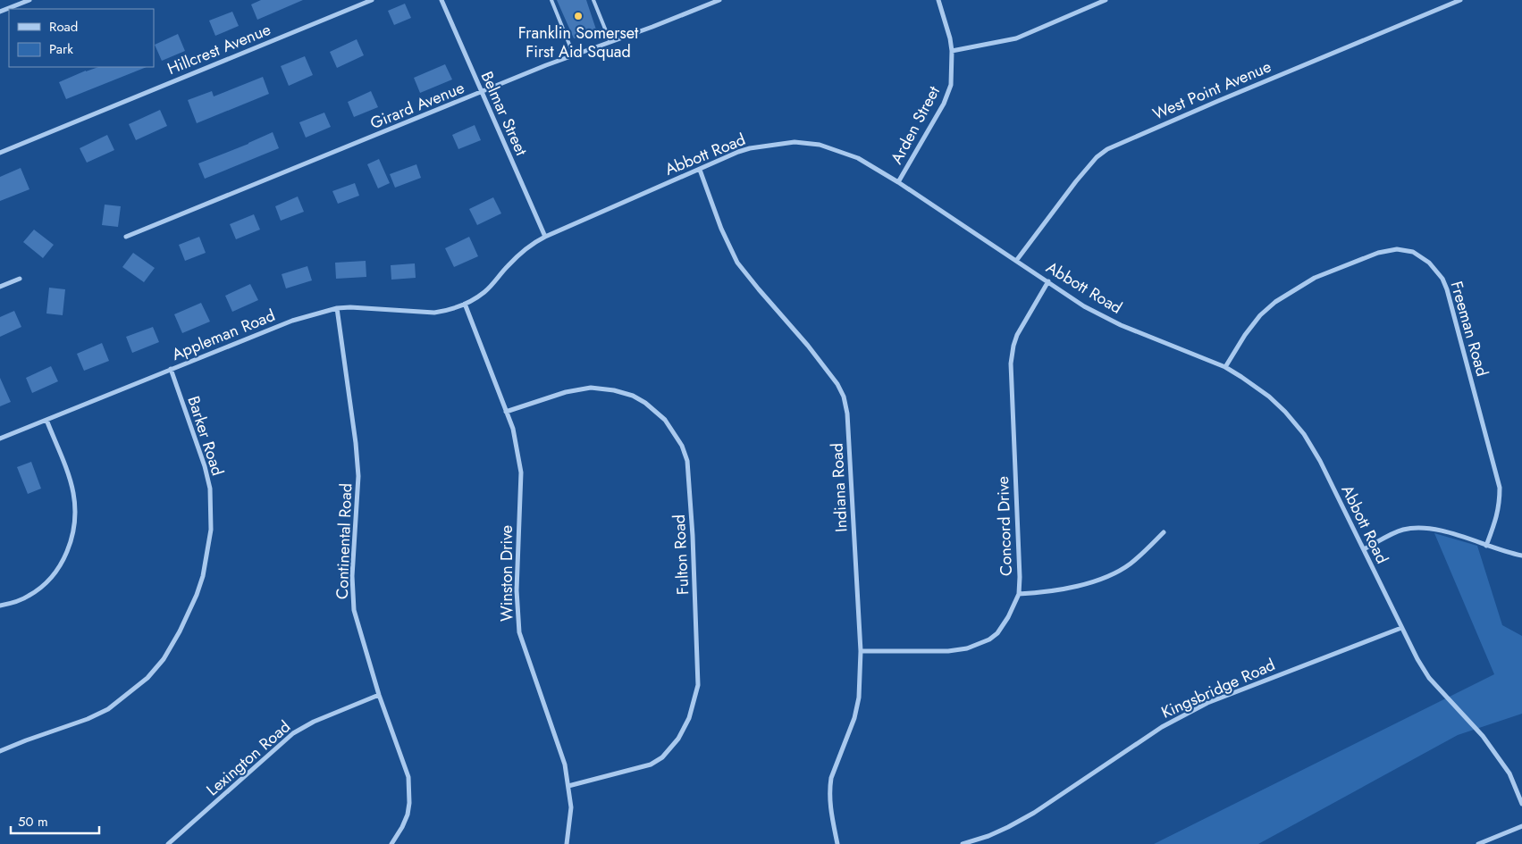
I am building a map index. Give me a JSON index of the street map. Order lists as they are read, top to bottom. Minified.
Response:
{"streets":{"street":["Hillcrest Avenue","West Point Avenue","Girard Avenue","Belmar Street","Arden Street","Abbott Road","Freeman Road","Appleman Road","Barker Road","Indiana Road","Concord Drive","Continental Road","Fulton Road","Winston Drive","Kingsbridge Road","Lexington Road"]},"crossings":[["West Point Avenue","Abbott Road"],["Girard Avenue","Belmar Street"],["Belmar Street","Abbott Road"],["Arden Street","Abbott Road"],["Abbott Road","Freeman Road"],["Abbott Road","Appleman Road"],["Abbott Road","Indiana Road"],["Abbott Road","Concord Drive"],["Abbott Road","Winston Drive"],["Abbott Road","Kingsbridge Road"],["Appleman Road","Barker Road"],["Appleman Road","Continental Road"],["Appleman Road","Winston Drive"],["Indiana Road","Concord Drive"],["Continental Road","Lexington Road"],["Fulton Road","Winston Drive"]],"places":["Franklin Somerset First Aid Squad"],"legend":["Road","Park"],"scale_bar":"50 m"}
